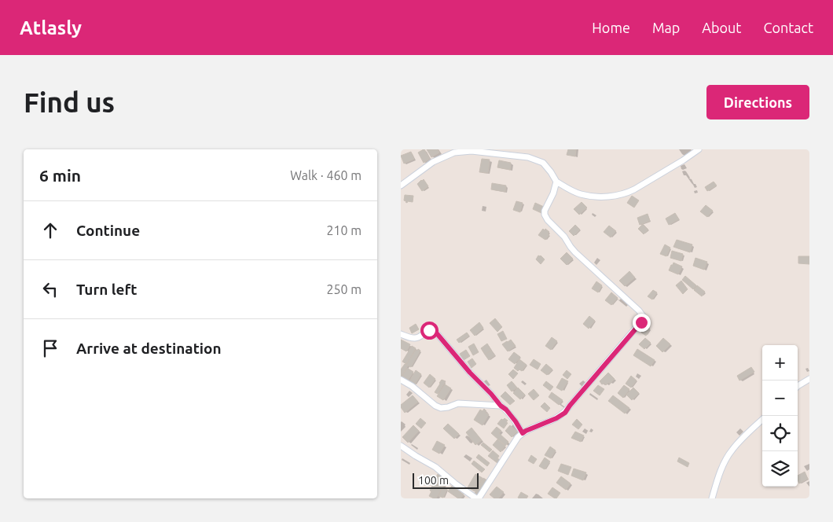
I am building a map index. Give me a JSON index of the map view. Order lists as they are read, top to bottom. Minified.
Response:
{"scale_bar":"100 m","page":{"header":"Atlasly","nav":["Home","Map","About","Contact"],"buttons":"Directions","title":"Find us","heading":["6 min","Walk · 460 m"],"list":[["Continue","210 m"],["Turn left","250 m"],"Arrive at destination"],"map_buttons":["+","−"],"scale":"100 m"}}
